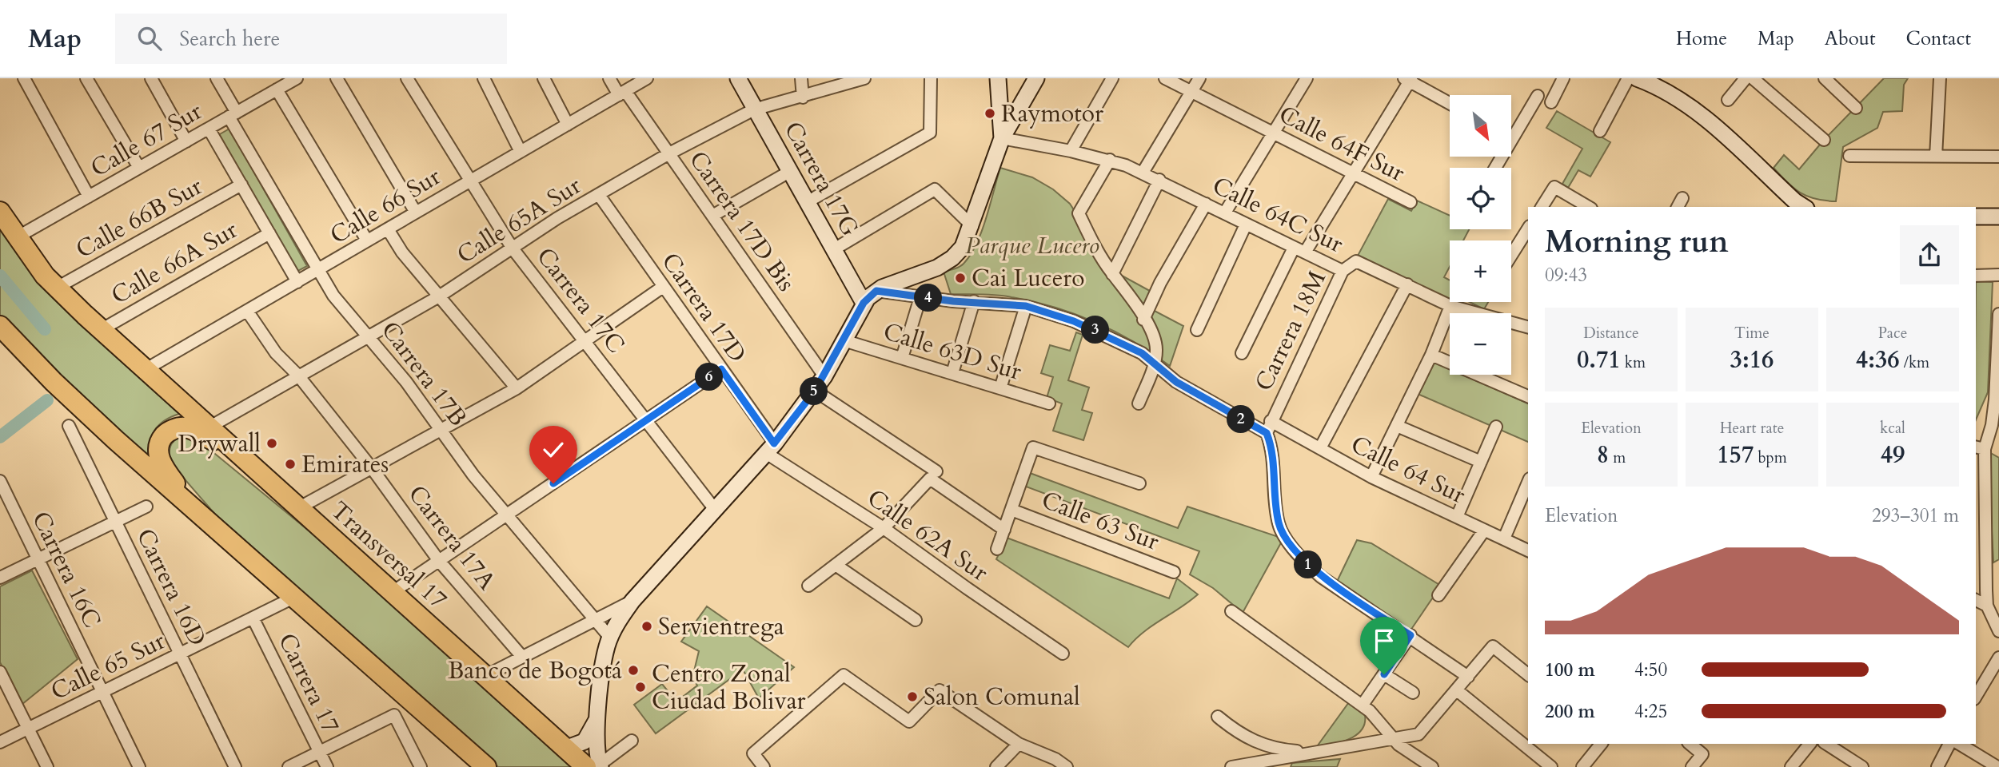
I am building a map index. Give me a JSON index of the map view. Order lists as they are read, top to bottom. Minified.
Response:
{"streets":{"highway":["Transversal 17"],"street":["Calle 67 Sur","Calle 64F Sur","Carrera 17G","Calle 66 Sur","Calle 64C Sur","Calle 66B Sur","Calle 65A Sur","Carrera 17D Bis","Calle 66A Sur","Carrera 17C","Carrera 17D","Carrera 18M","Calle 63D Sur","Carrera 17B","Calle 64 Sur","Calle 63 Sur","Calle 62A Sur","Carrera 17A","Carrera 16C","Carrera 16D","Calle 65 Sur","Carrera 17"]},"crossings":[["Calle 67 Sur","Carrera 17B"],["Calle 67 Sur","Transversal 17"],["Calle 64F Sur","Carrera 18M"],["Carrera 17G","Calle 65A Sur"],["Calle 66 Sur","Carrera 17D Bis"],["Calle 66 Sur","Carrera 17C"],["Calle 66 Sur","Carrera 17B"],["Calle 66 Sur","Carrera 17A"],["Calle 66 Sur","Transversal 17"],["Calle 64C Sur","Carrera 18M"],["Calle 66B Sur","Transversal 17"],["Calle 65A Sur","Carrera 17D Bis"],["Calle 65A Sur","Carrera 17C"],["Calle 65A Sur","Carrera 17D"],["Calle 65A Sur","Carrera 17B"],["Calle 65A Sur","Carrera 17A"],["Calle 65A Sur","Transversal 17"],["Calle 66A Sur","Transversal 17"],["Carrera 17D","Calle 62A Sur"],["Carrera 18M","Calle 64 Sur"],["Carrera 16C","Calle 65 Sur"],["Carrera 16D","Calle 65 Sur"],["Calle 65 Sur","Carrera 17"]],"parks":["Parque Lucero"],"places":["Raymotor","Cai Lucero","Drywall","Emirates","Servientrega","Banco de Bogotá","Centro Zonal Ciudad Bolivar","Salon Comunal"],"north":"bottom right","page":{"header":"Map","search":"Search here","nav":["Home","Map","About","Contact"],"map_buttons":["+","−"],"heading":["Morning run","09:43"],"pins":["4","3","6","5","2","1"],"stats":[["Distance","0.71 km"],["Time","3:16"],["Pace","4:36 /km"],["Elevation","8 m"],["Heart rate","157 bpm"],["kcal","49"]],"chart":["Elevation","293–301 m"],"list":[{"name":"100 m","note":"4:50"},{"name":"200 m","note":"4:25"}]}}
